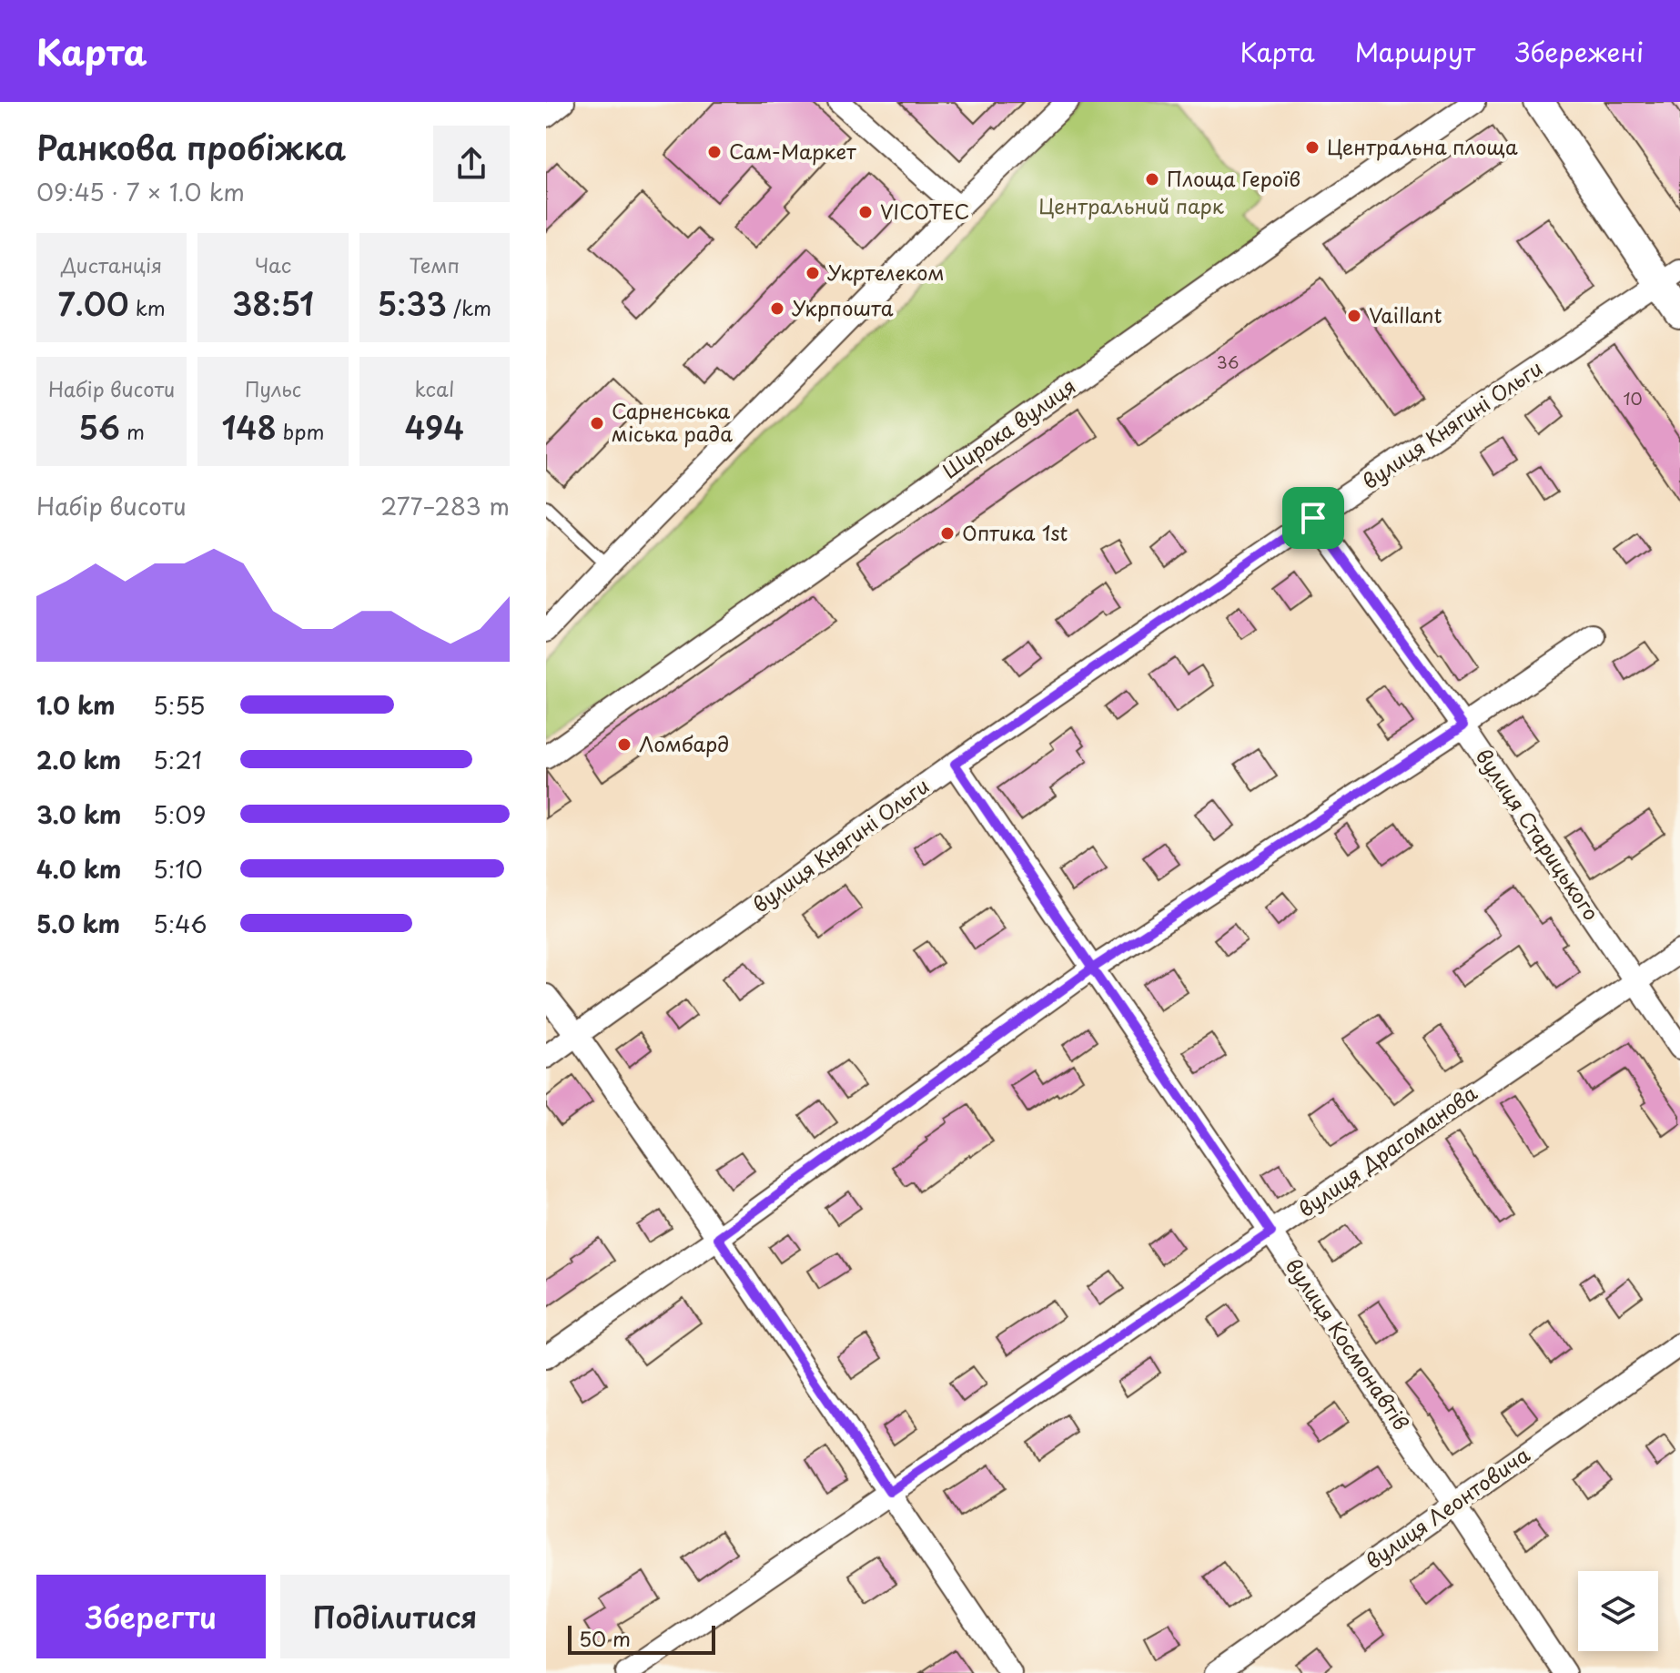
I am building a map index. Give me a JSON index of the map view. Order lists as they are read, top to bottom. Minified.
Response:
{"streets":{"street":["вулиця Княгині Ольги","Широка вулиця","вулиця Старицького","вулиця Драгоманова","вулиця Космонавтів","вулиця Леонтовича"]},"crossings":[["вулиця Княгині Ольги","вулиця Старицького"],["вулиця Княгині Ольги","вулиця Космонавтів"],["вулиця Старицького","вулиця Драгоманова"],["вулиця Драгоманова","вулиця Космонавтів"],["вулиця Космонавтів","вулиця Леонтовича"]],"parks":["Центральний парк"],"places":["Центральна площа","Сам-Маркет","Площа Героїв","VICOTEC","Укртелеком","Укрпошта","Vaillant","Сарненська міська рада","Оптика 1st","Ломбард"],"house_numbers":["36","10"],"scale_bar":"50 m","page":{"header":"Карта","nav":["Карта","Маршрут","Збережені"],"heading":["Ранкова пробіжка","09:45 · 7 × 1.0 km"],"stats":[["Дистанція","7.00 km"],["Час","38:51"],["Темп","5:33 /km"],["Набір висоти","56 m"],["Пульс","148 bpm"],["kcal","494"]],"chart":["Набір висоти","277–283 m"],"list":[{"name":"1.0 km","note":"5:55"},{"name":"2.0 km","note":"5:21"},{"name":"3.0 km","note":"5:09"},{"name":"4.0 km","note":"5:10"},{"name":"5.0 km","note":"5:46"}],"buttons":["Зберегти","Поділитися"],"scale":"50 m"}}
